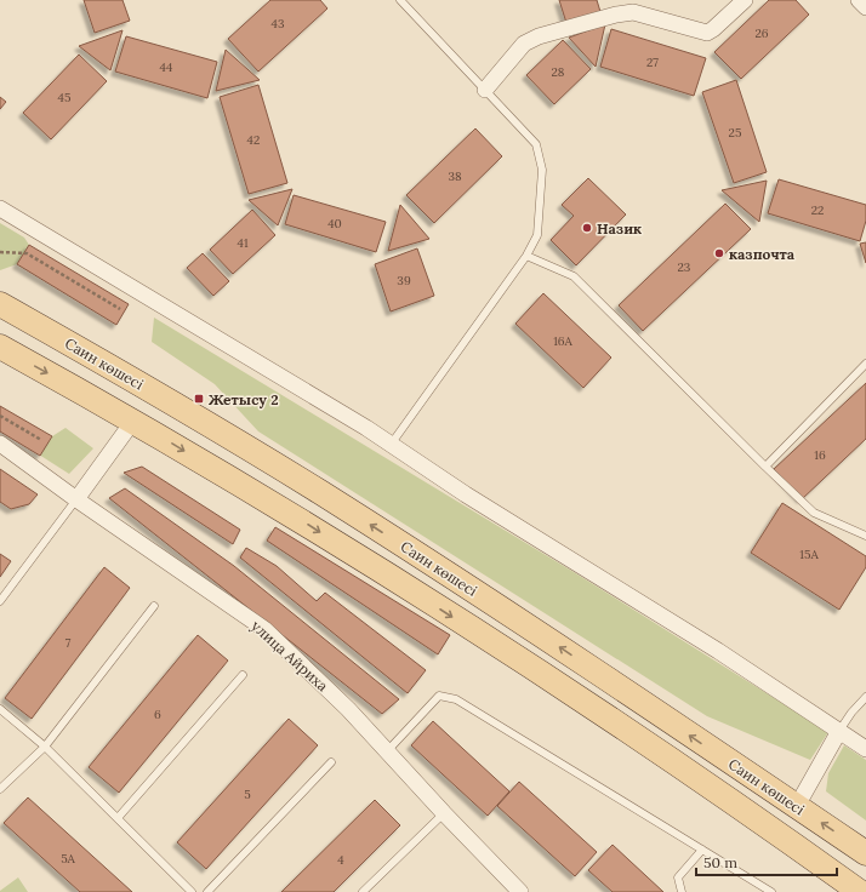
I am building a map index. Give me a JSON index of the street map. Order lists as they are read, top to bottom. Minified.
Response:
{"streets":{"main road":["Саин көшесі"],"street":["улица Айриха"]},"places":{"other":["Назик","казпочта"],"transit":["Жетысу 2"]},"house_numbers":["43","26","27","44","28","45","25","42","38","22","40","41","23","39","16А","16","15А","7","6","5","5А","4"],"scale_bar":"50 m"}
